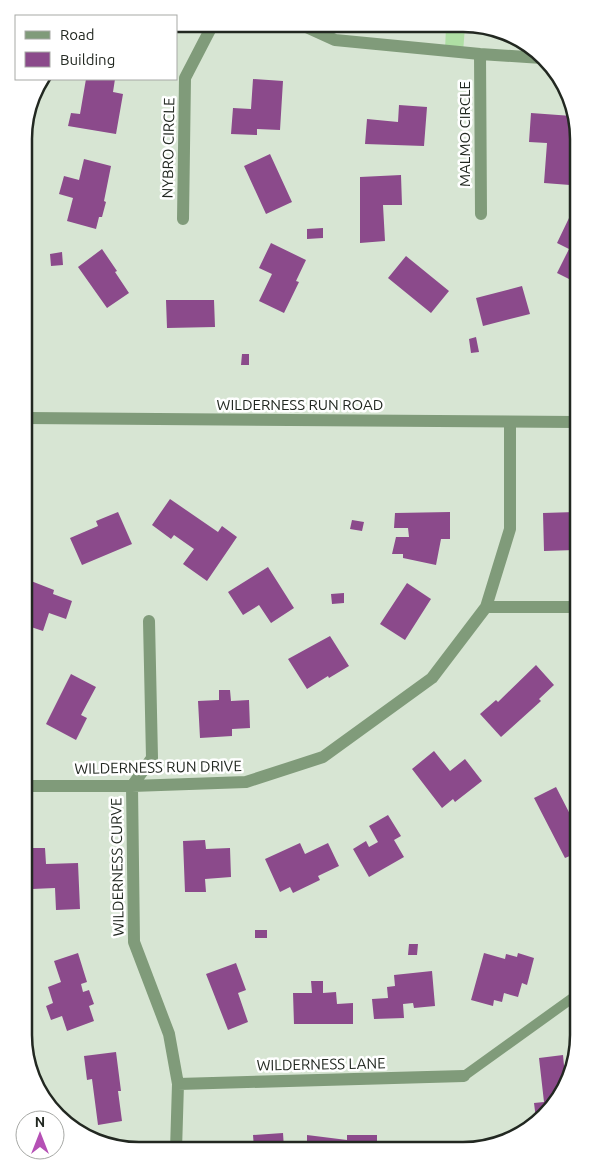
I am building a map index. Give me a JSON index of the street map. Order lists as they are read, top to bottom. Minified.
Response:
{"streets":{"street":["MALMO CIRCLE","NYBRO CIRCLE","WILDERNESS RUN ROAD","WILDERNESS RUN DRIVE","WILDERNESS CURVE","WILDERNESS LANE"]},"crossings":[["WILDERNESS RUN ROAD","WILDERNESS RUN DRIVE"],["WILDERNESS RUN DRIVE","WILDERNESS CURVE"],["WILDERNESS CURVE","WILDERNESS LANE"]],"legend":["Road","Building"],"north":"top"}
